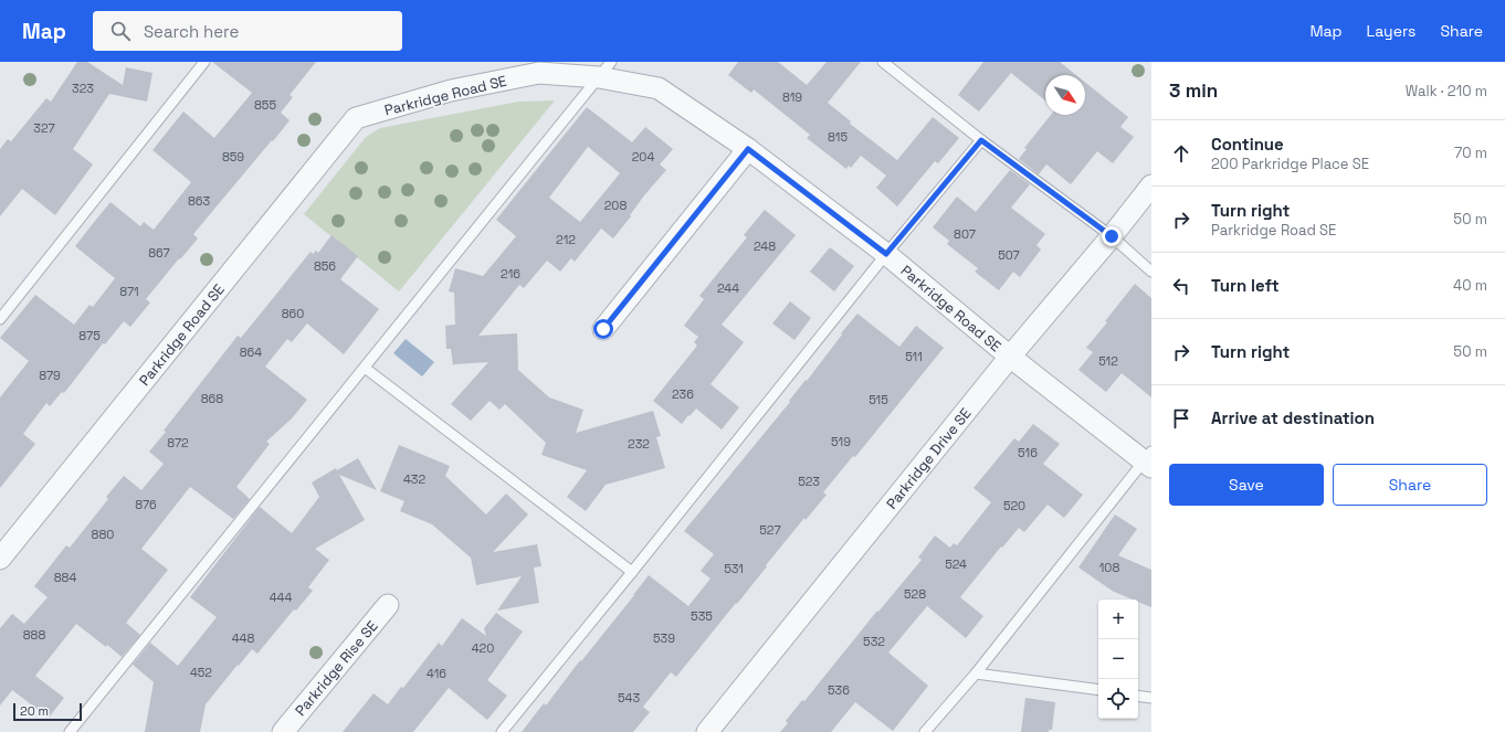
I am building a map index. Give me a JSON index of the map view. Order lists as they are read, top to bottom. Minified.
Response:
{"streets":{"street":["Parkridge Road SE","Parkridge Drive SE","Parkridge Rise SE"]},"crossings":[["Parkridge Road SE","Parkridge Drive SE"]],"house_numbers":["323","819","855","327","815","859","204","863","208","807","212","248","867","507","856","216","244","871","860","875","864","511","512","879","236","868","515","519","872","232","516","432","523","876","520","527","880","524","108","531","884","528","444","535","888","448","539","532","420","452","416","536","543"],"scale_bar":"20 m","north":"bottom right","page":{"header":"Map","search":"Search here","nav":["Map","Layers","Share"],"heading":["3 min","Walk · 210 m"],"list":[["Continue","200 Parkridge Place SE","70 m"],["Turn right","Parkridge Road SE","50 m"],["Turn left","40 m"],["Turn right","50 m"],"Arrive at destination"],"buttons":["Save","Share"],"map_buttons":["+","−"],"scale":"20 m"}}
